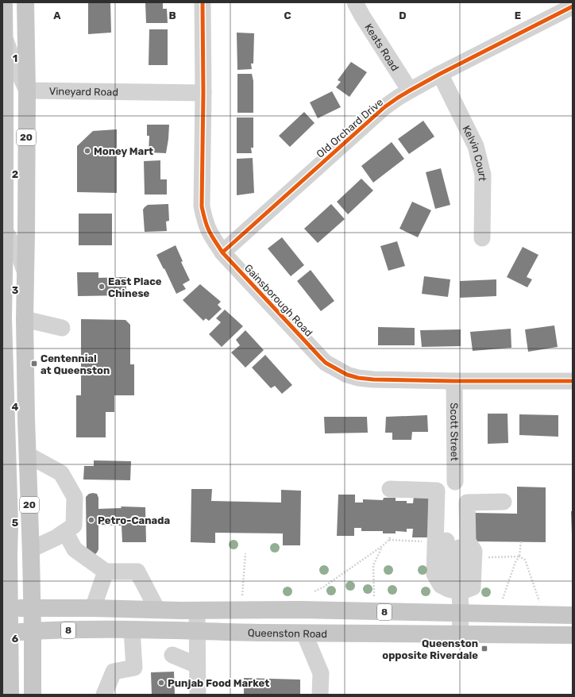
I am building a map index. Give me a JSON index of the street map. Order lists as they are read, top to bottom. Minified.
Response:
{"streets":{"main road":["20","8","Queenston Road"],"street":["Keats Road","Vineyard Road","Old Orchard Drive","Kelvin Court","Gainsborough Road","Scott Street"]},"crossings":[["Keats Road","Old Orchard Drive"],["Vineyard Road","20"],["Vineyard Road","Gainsborough Road"],["Old Orchard Drive","Kelvin Court"],["Old Orchard Drive","Gainsborough Road"],["20","8"],["20","Queenston Road"],["Gainsborough Road","Scott Street"]],"places":{"other":["Money Mart","East Place Chinese","Petro-Canada","Punjab Food Market"],"transit":["Centennial at Queenston","Queenston opposite Riverdale"]},"grid":{"columns":["A","B","C","D","E"],"rows":["1","2","3","4","5","6"]}}
